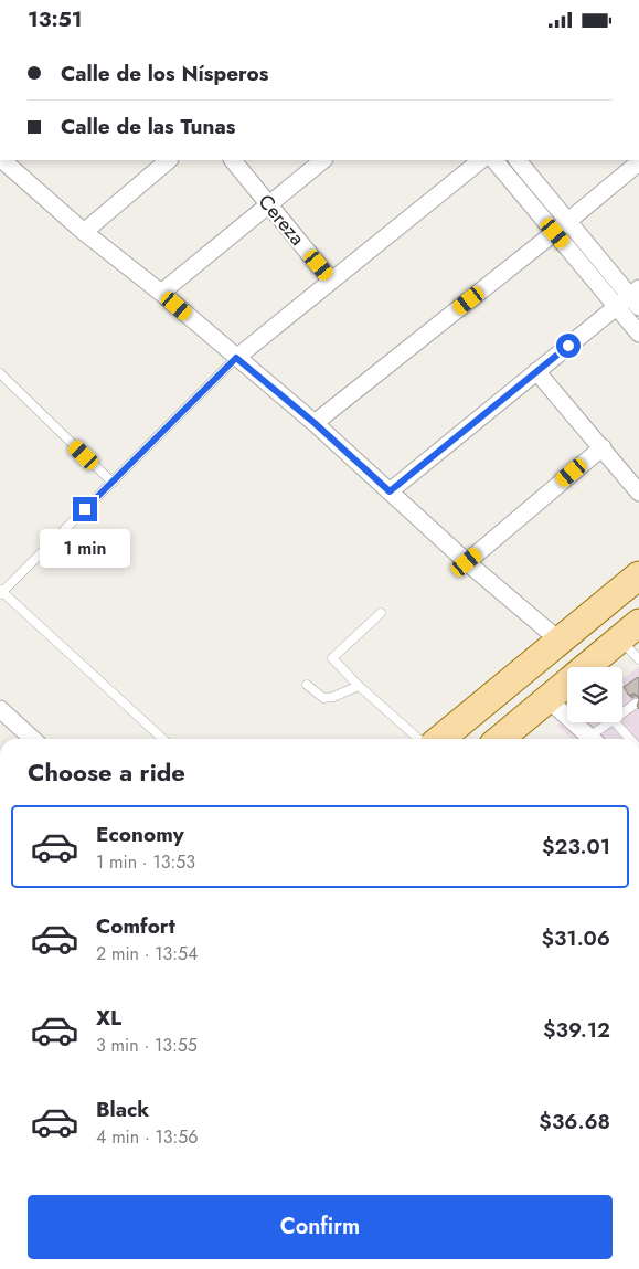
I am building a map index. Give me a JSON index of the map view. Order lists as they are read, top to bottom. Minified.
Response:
{"streets":{"street":["Cereza"]},"page":{"status":"13:51","banner":["Calle de los Nísperos","Calle de las Tunas"],"bubble":"1 min","heading":"Choose a ride","list":[{"name":"Economy","note":"1 min · 13:53","value":"$23.01"},{"name":"Comfort","note":"2 min · 13:54","value":"$31.06"},{"name":"XL","note":"3 min · 13:55","value":"$39.12"},{"name":"Black","note":"4 min · 13:56","value":"$36.68"}],"buttons":"Confirm"}}
